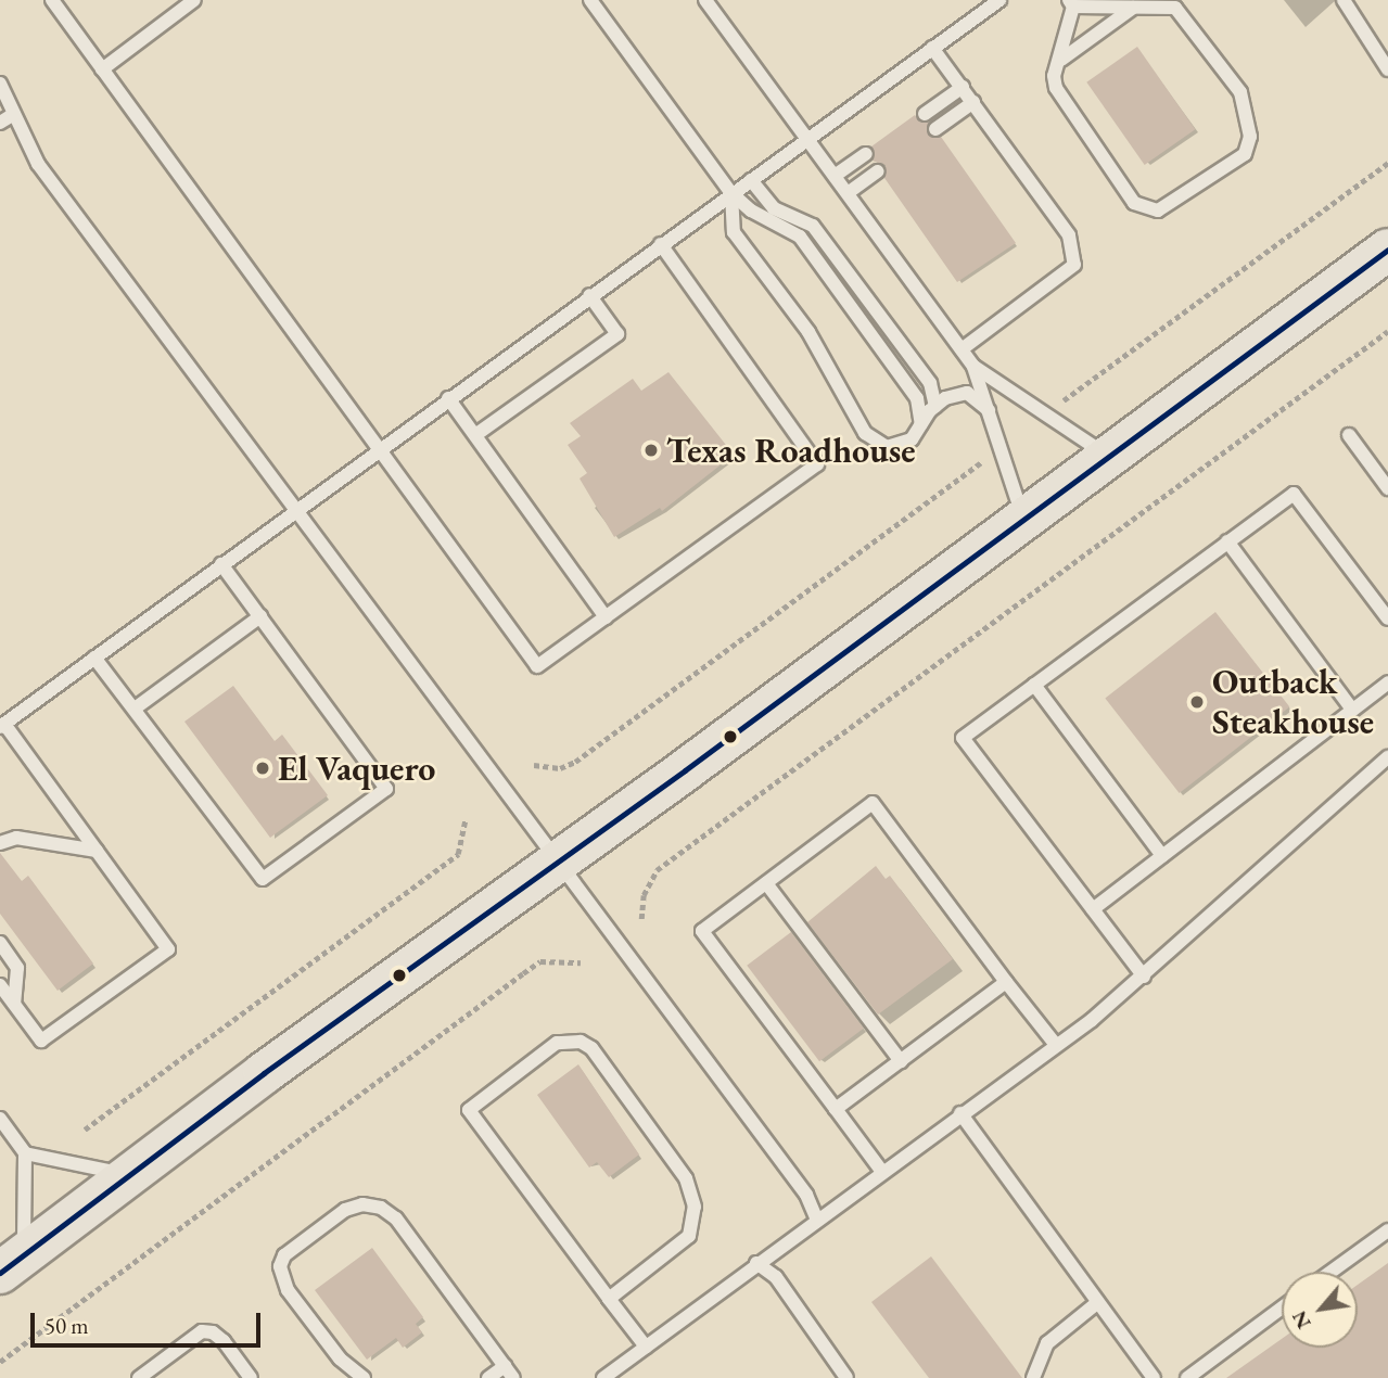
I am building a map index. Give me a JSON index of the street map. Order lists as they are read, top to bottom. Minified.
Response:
{"places":["Texas Roadhouse","Outback Steakhouse","El Vaquero"],"scale_bar":"50 m","north":"bottom left"}
